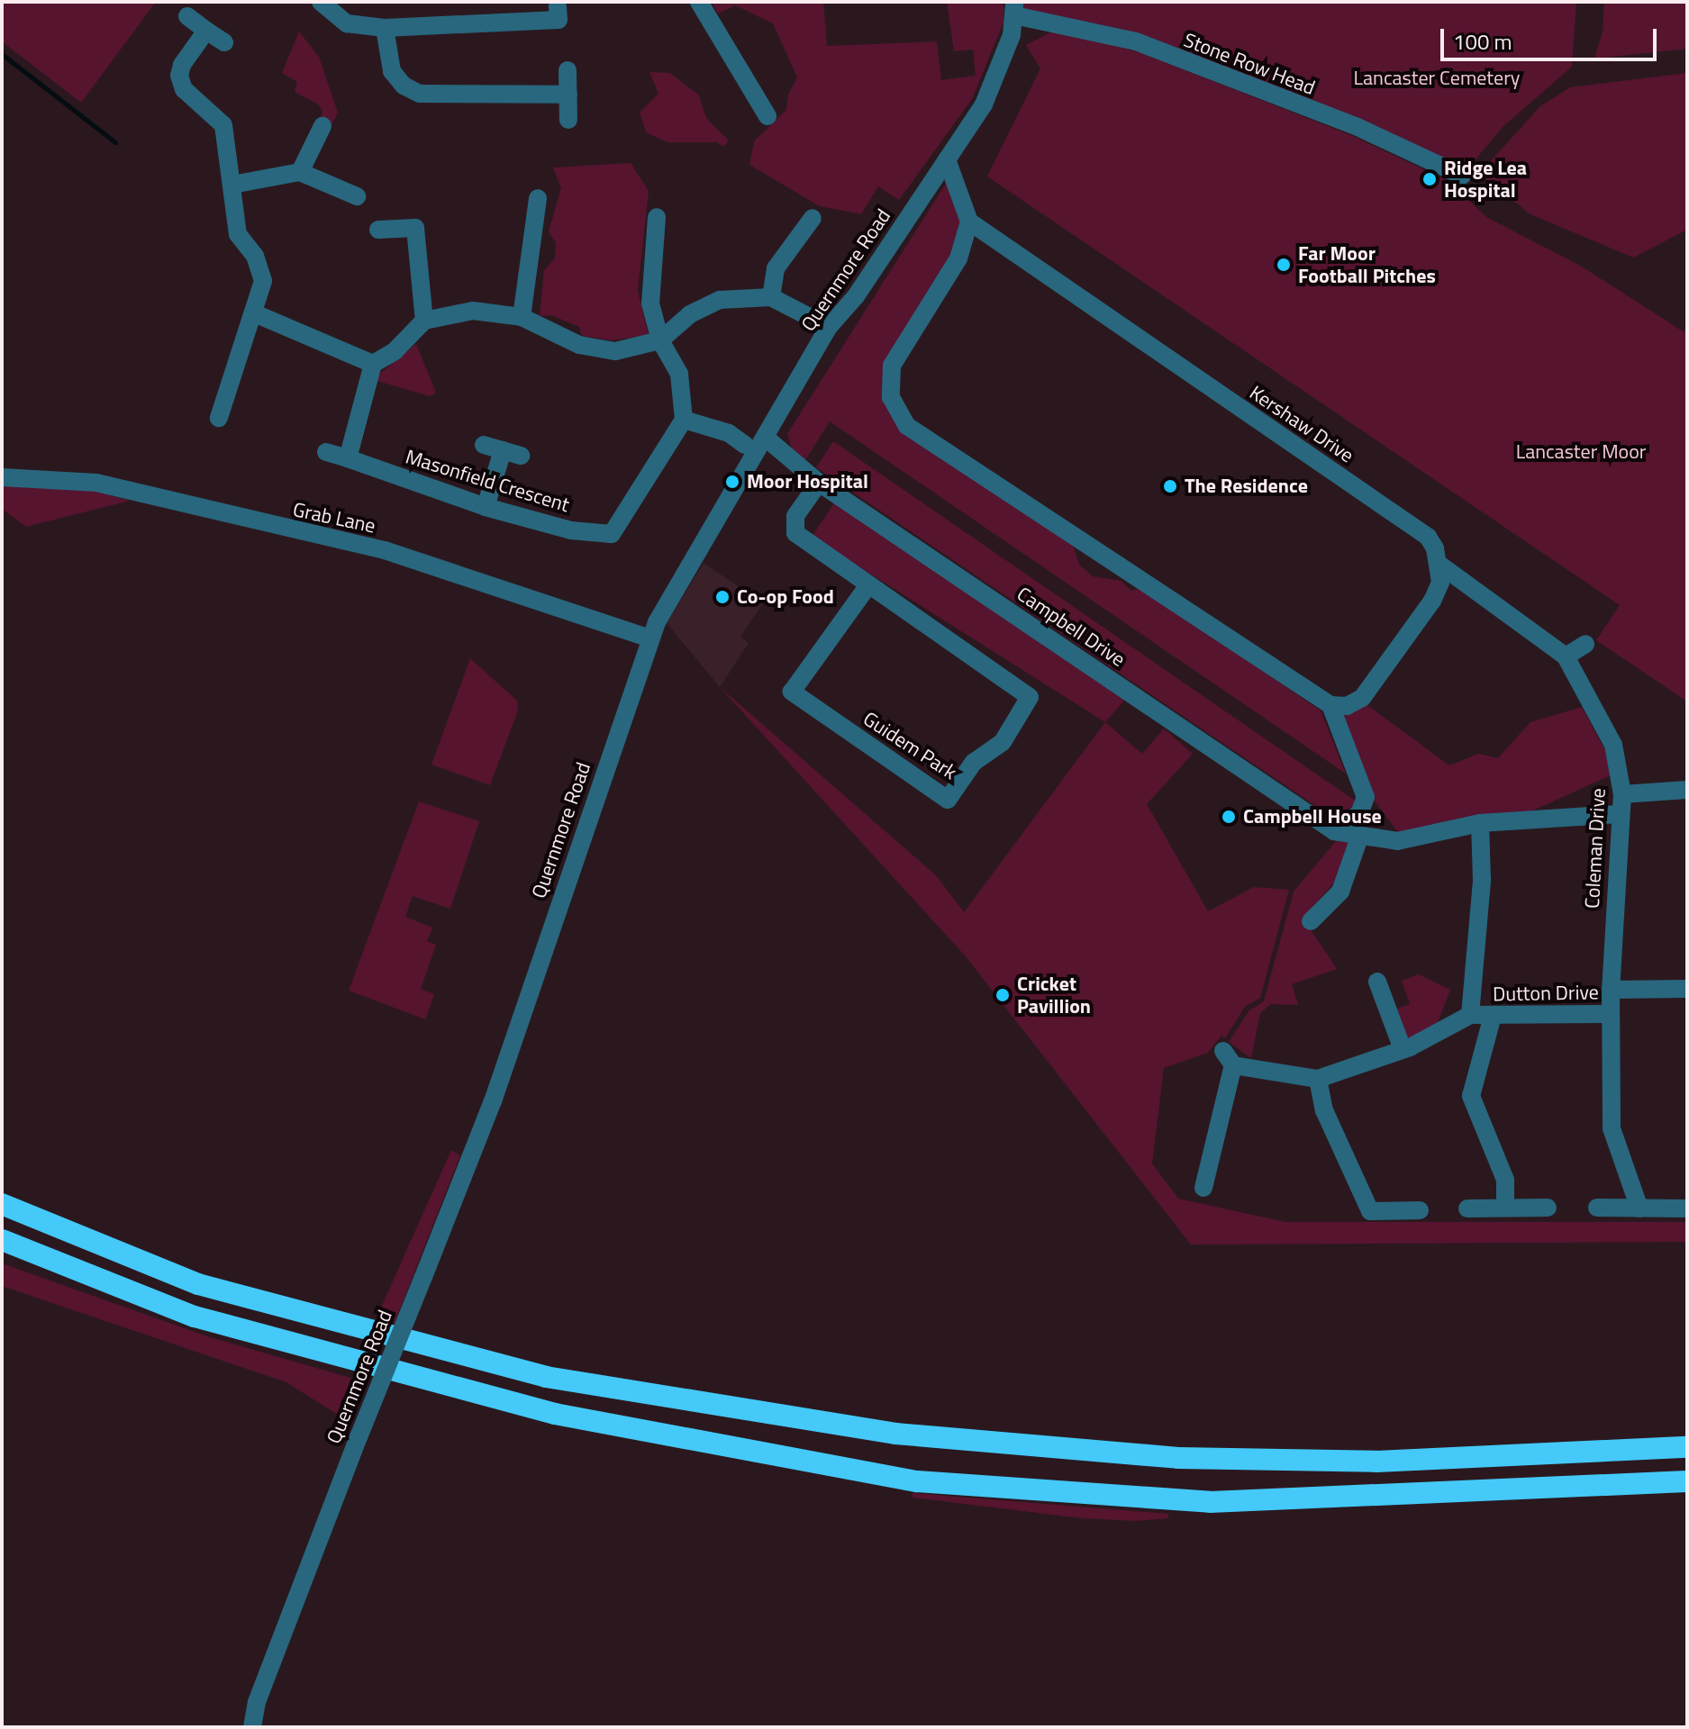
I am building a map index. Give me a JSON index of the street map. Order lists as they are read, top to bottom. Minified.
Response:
{"streets":{"street":["Stone Row Head","Quernmore Road","Kershaw Drive","Masonfield Crescent","Grab Lane","Campbell Drive","Guidem Park","Coleman Drive","Dutton Drive"]},"crossings":[["Stone Row Head","Quernmore Road"],["Quernmore Road","Grab Lane"],["Quernmore Road","Campbell Drive"],["Kershaw Drive","Coleman Drive"],["Campbell Drive","Guidem Park"],["Campbell Drive","Coleman Drive"],["Coleman Drive","Dutton Drive"]],"parks":["Lancaster Cemetery","Lancaster Moor"],"places":["Ridge Lea Hospital","Far Moor Football Pitches","Moor Hospital","The Residence","Co-op Food","Campbell House","Cricket Pavillion"],"scale_bar":"100 m"}
